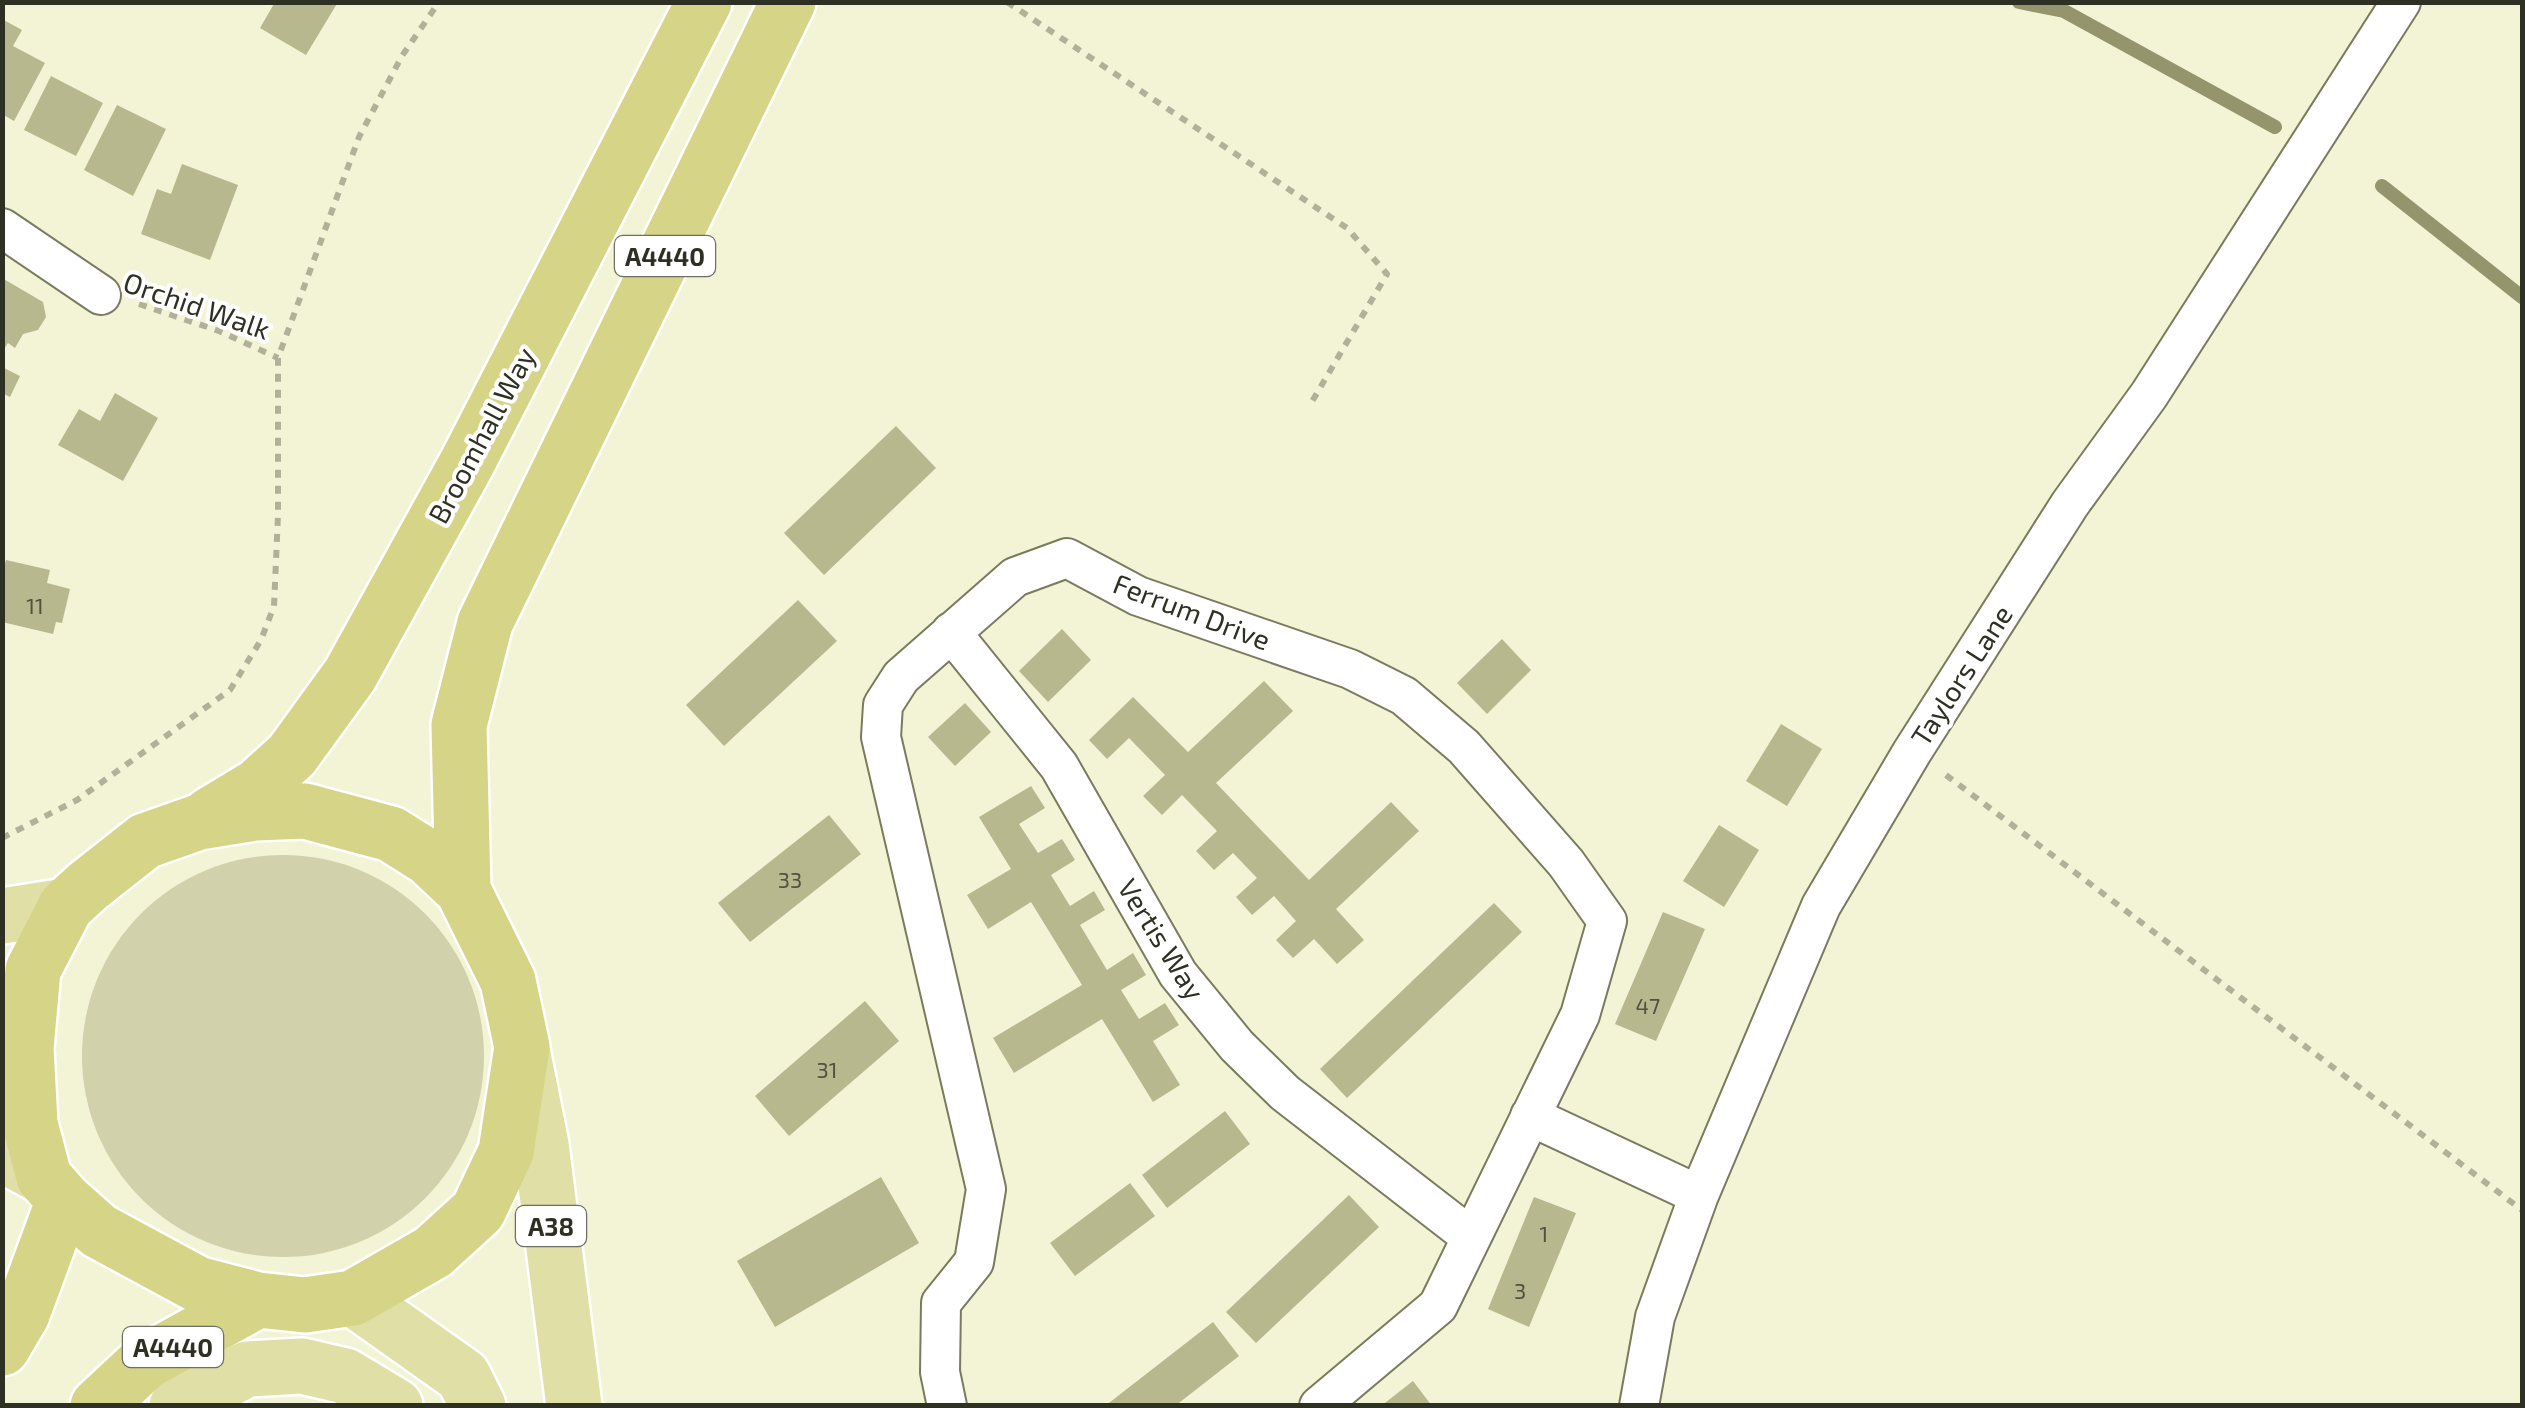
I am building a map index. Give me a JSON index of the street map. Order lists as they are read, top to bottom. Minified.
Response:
{"streets":{"highway":["A4440","Broomhall Way"],"main road":["A38"],"street":["Ferrum Drive","Taylors Lane","Vertis Way"],"path":["Orchid Walk"]},"crossings":[["Ferrum Drive","Vertis Way"]],"house_numbers":["11","33","47","31","1","3"]}
